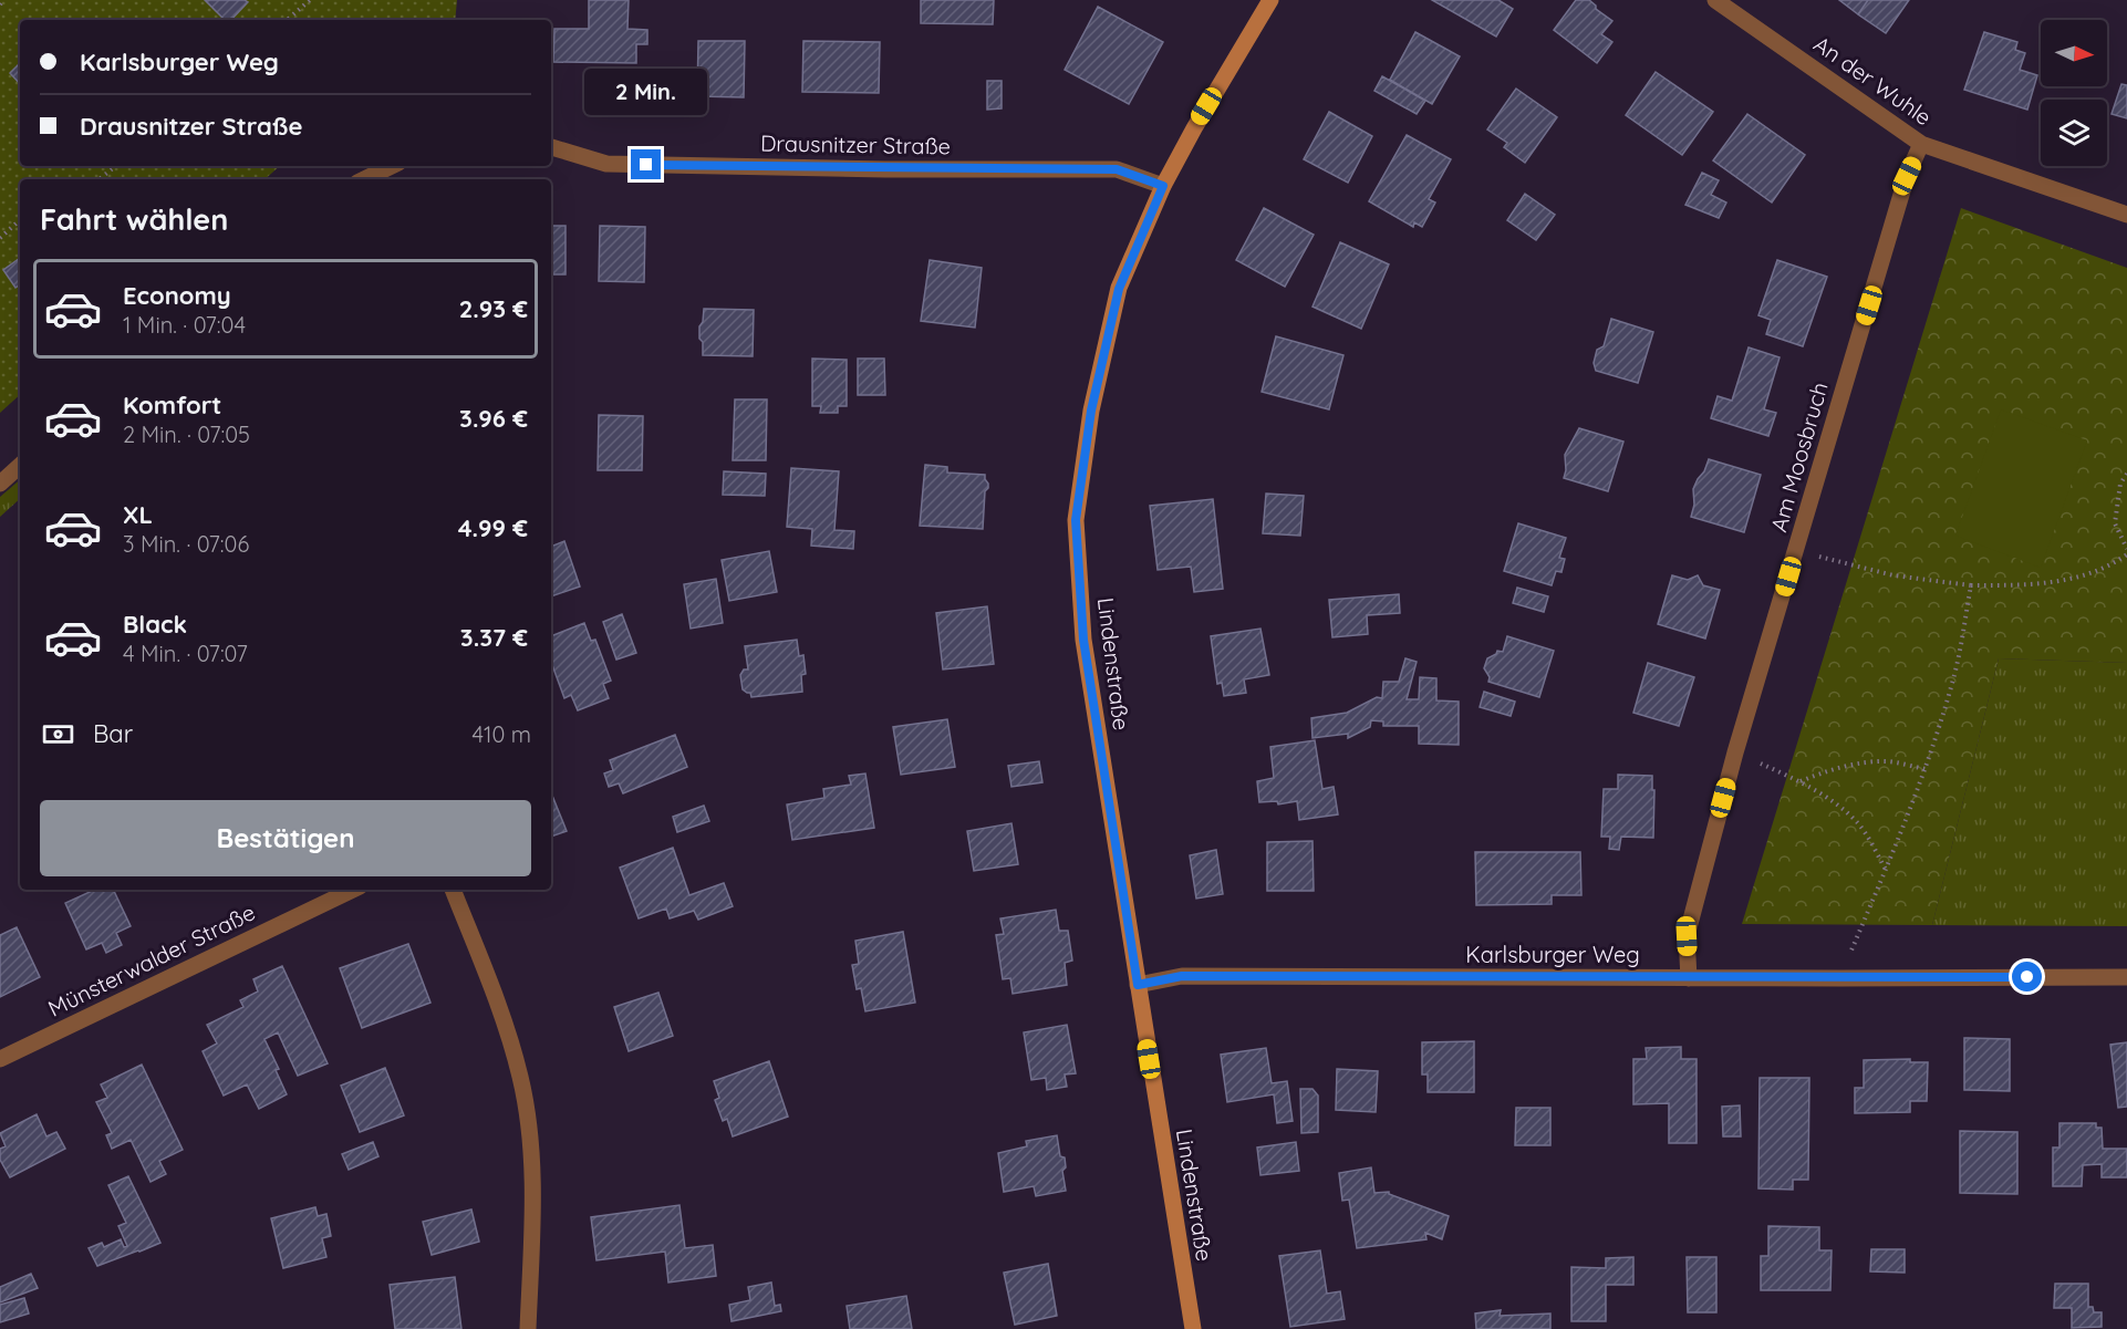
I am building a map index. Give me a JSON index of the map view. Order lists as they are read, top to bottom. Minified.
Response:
{"streets":{"street":["An der Wuhle","Drausnitzer Straße","Am Moosbruch","Lindenstraße","Karlsburger Weg","Münsterwalder Straße"]},"crossings":[["An der Wuhle","Am Moosbruch"],["Drausnitzer Straße","Lindenstraße"],["Am Moosbruch","Karlsburger Weg"],["Lindenstraße","Karlsburger Weg"]],"north":"right","page":{"banner":["Karlsburger Weg","Drausnitzer Straße"],"bubble":"2 Min.","heading":"Fahrt wählen","list":[{"name":"Economy","note":"1 Min. · 07:04","value":"2.93 €"},{"name":"Komfort","note":"2 Min. · 07:05","value":"3.96 €"},{"name":"XL","note":"3 Min. · 07:06","value":"4.99 €"},{"name":"Black","note":"4 Min. · 07:07","value":"3.37 €"}],"pay":["Bar","410 m"],"buttons":"Bestätigen"}}
